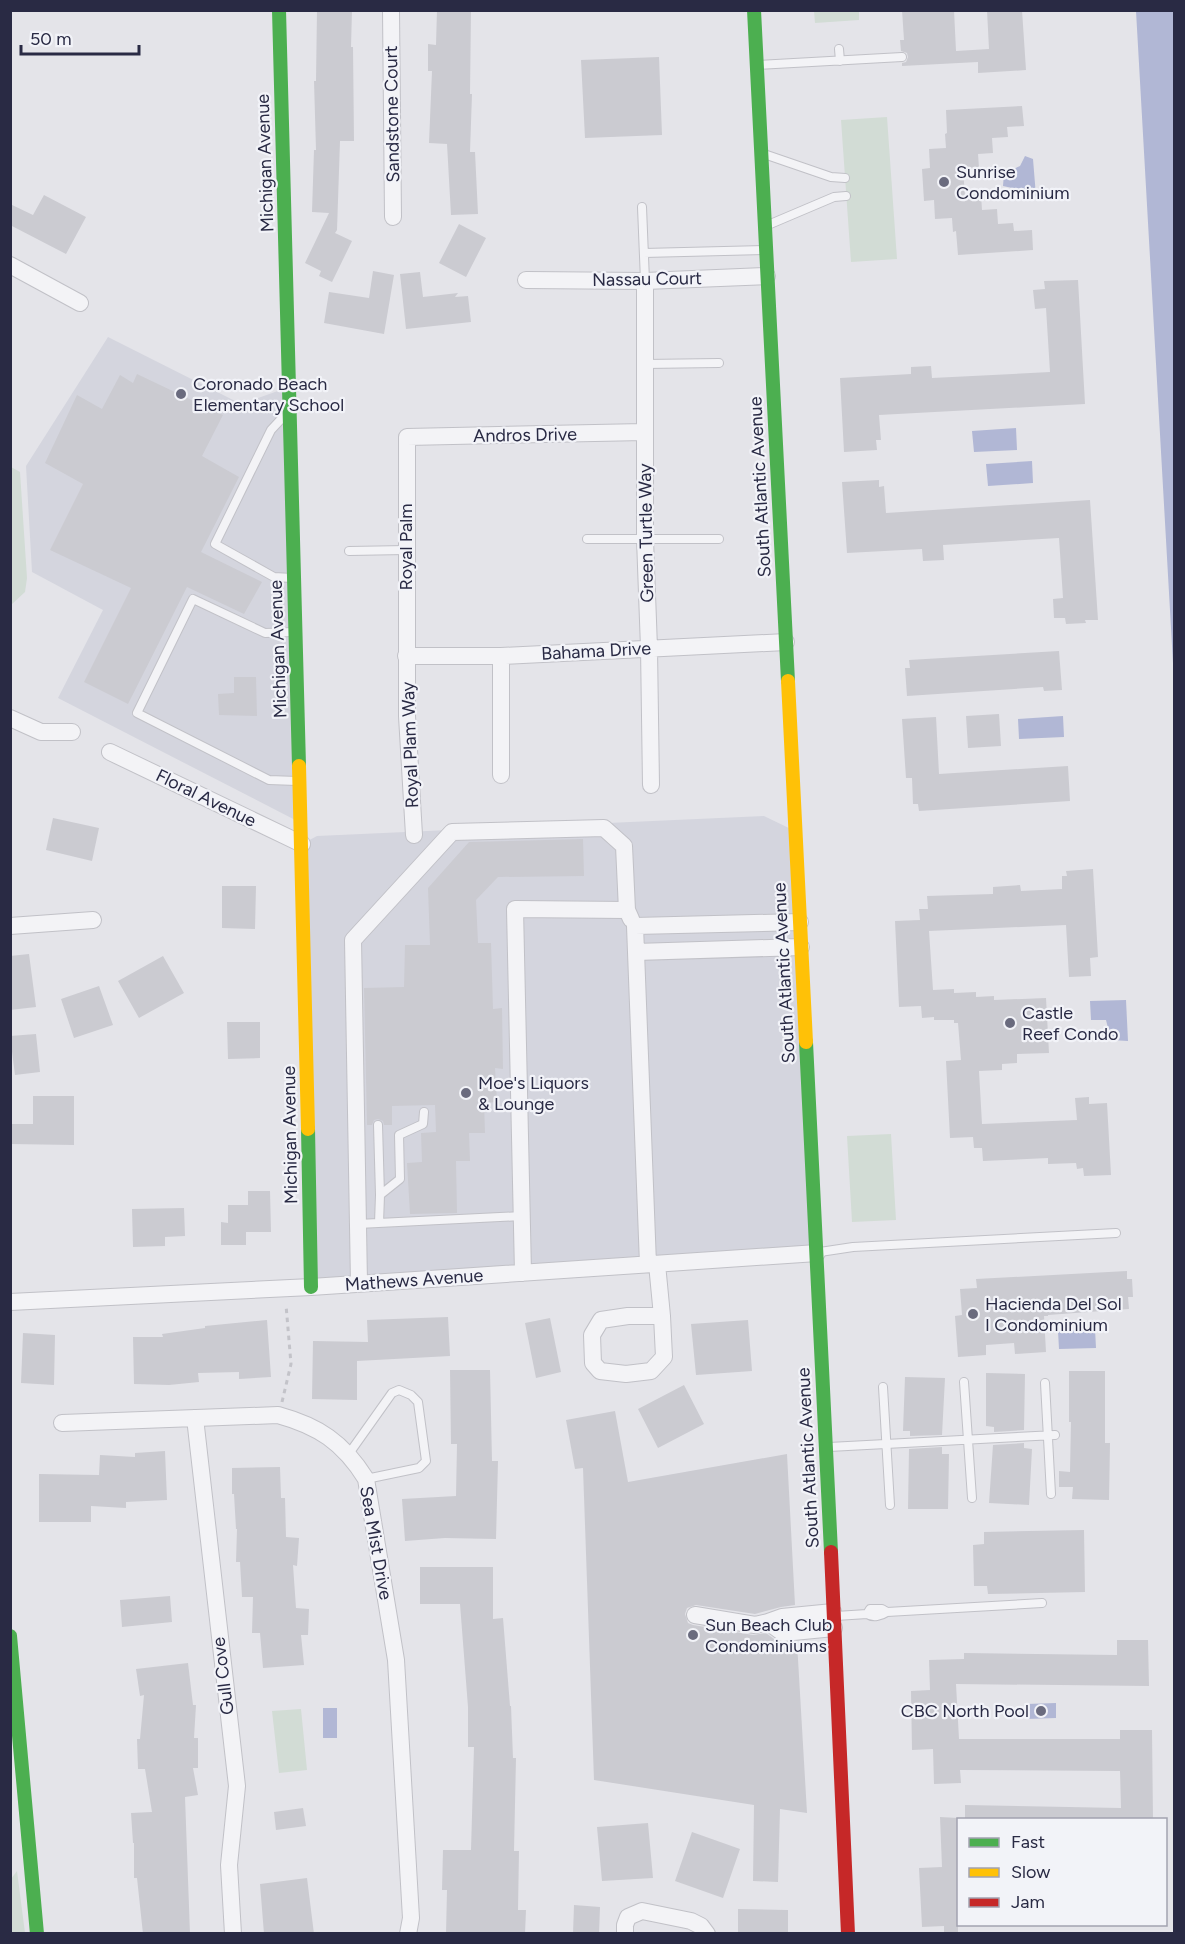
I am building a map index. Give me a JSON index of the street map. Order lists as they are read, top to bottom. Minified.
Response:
{"streets":{"street":["Sandstone Court","Michigan Avenue","Nassau Court","Andros Drive","South Atlantic Avenue","Green Turtle Way","Royal Palm","Bahama Drive","Royal Plam Way","Floral Avenue","Mathews Avenue","Sea Mist Drive","Gull Cove"]},"crossings":[["Michigan Avenue","Floral Avenue"],["Michigan Avenue","Mathews Avenue"],["Nassau Court","South Atlantic Avenue"],["Nassau Court","Green Turtle Way"],["Andros Drive","Green Turtle Way"],["Andros Drive","Royal Palm"],["South Atlantic Avenue","Bahama Drive"],["South Atlantic Avenue","Mathews Avenue"],["Green Turtle Way","Bahama Drive"],["Royal Palm","Bahama Drive"],["Royal Palm","Royal Plam Way"],["Bahama Drive","Royal Plam Way"],["Sea Mist Drive","Gull Cove"]],"places":["Sunrise Condominium","Coronado Beach Elementary School","Castle Reef Condo","Moe's Liquors & Lounge","Hacienda Del Sol I Condominium","Sun Beach Club Condominiums","CBC North Pool"],"legend":["Fast","Slow","Jam"],"scale_bar":"50 m"}
